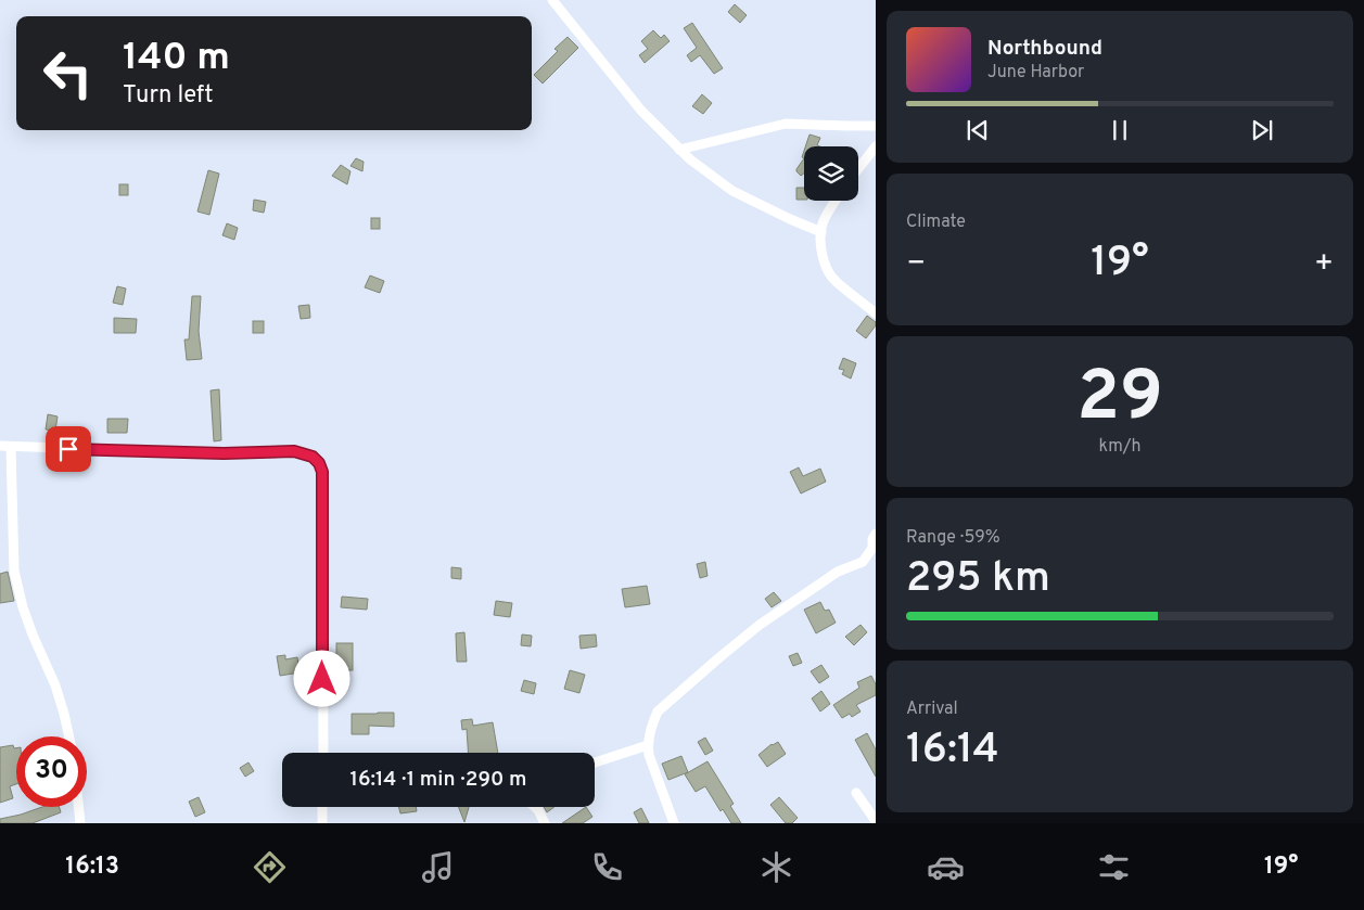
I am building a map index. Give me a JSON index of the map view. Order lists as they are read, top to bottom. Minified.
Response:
{"page":{"turn":["140 m","Turn left"],"song":["Northbound","June Harbor"],"tile":["Climate",["29","km/h"],["Range · 59%","295 km"],["Arrival","16:14"]],"heat":["−","19°","+"],"limit":"30","trip":"16:14 · 1 min · 290 m","tabs":["16:13","19°"]}}
